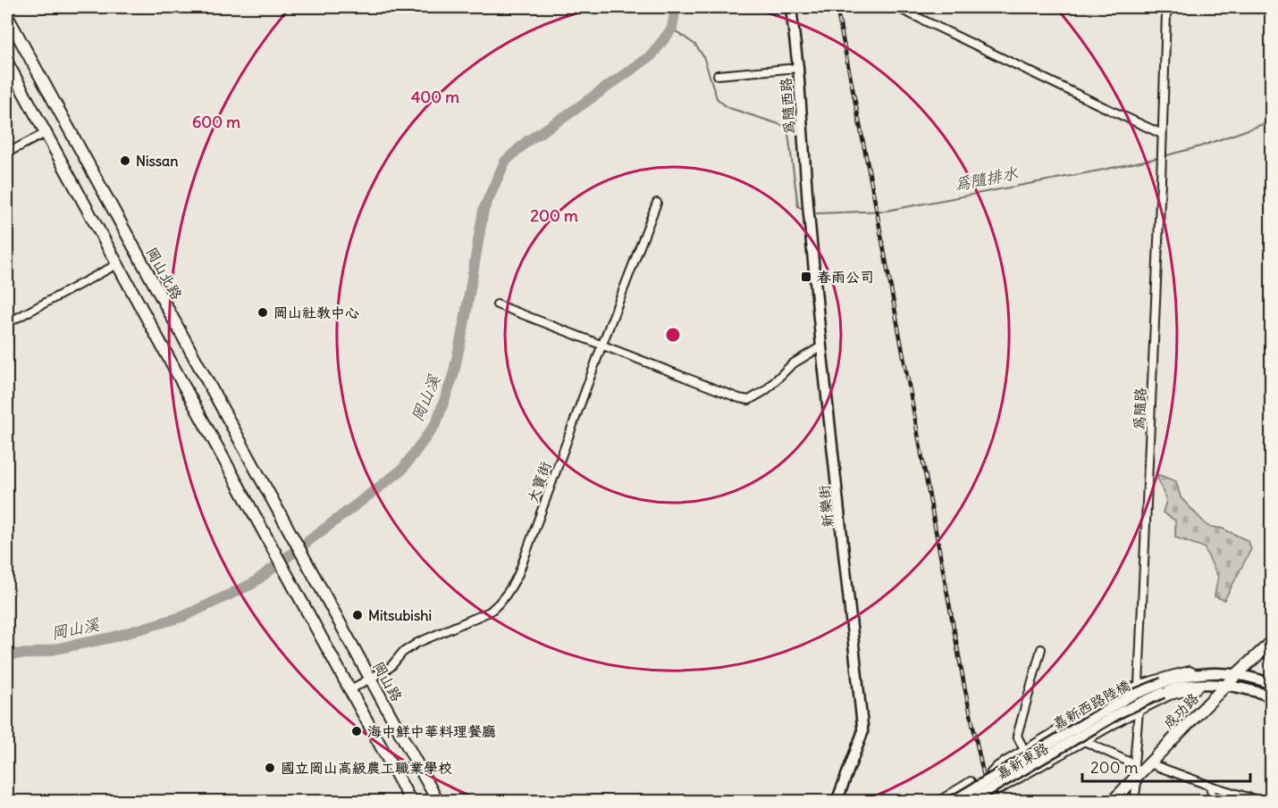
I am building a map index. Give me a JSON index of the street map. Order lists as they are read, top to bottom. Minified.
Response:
{"streets":{"main road":["岡山北路","岡山路","成功路"],"street":["為隨西路","為隨路","大寶街","新樂街","嘉新西路陸橋","嘉新東路"]},"crossings":[["為隨西路","新樂街"],["岡山北路","岡山路"],["為隨路","嘉新東路"],["大寶街","岡山路"],["嘉新西路陸橋","嘉新東路"],["成功路","嘉新東路"]],"water":["為隨排水","岡山溪"],"places":{"other":["Nissan","岡山社教中心","Mitsubishi","海中鮮中華料理餐廳","國立岡山高級農工職業學校"],"transit":["春雨公司"]},"scale_bar":"200 m","rings":["400 m","600 m","200 m"]}
